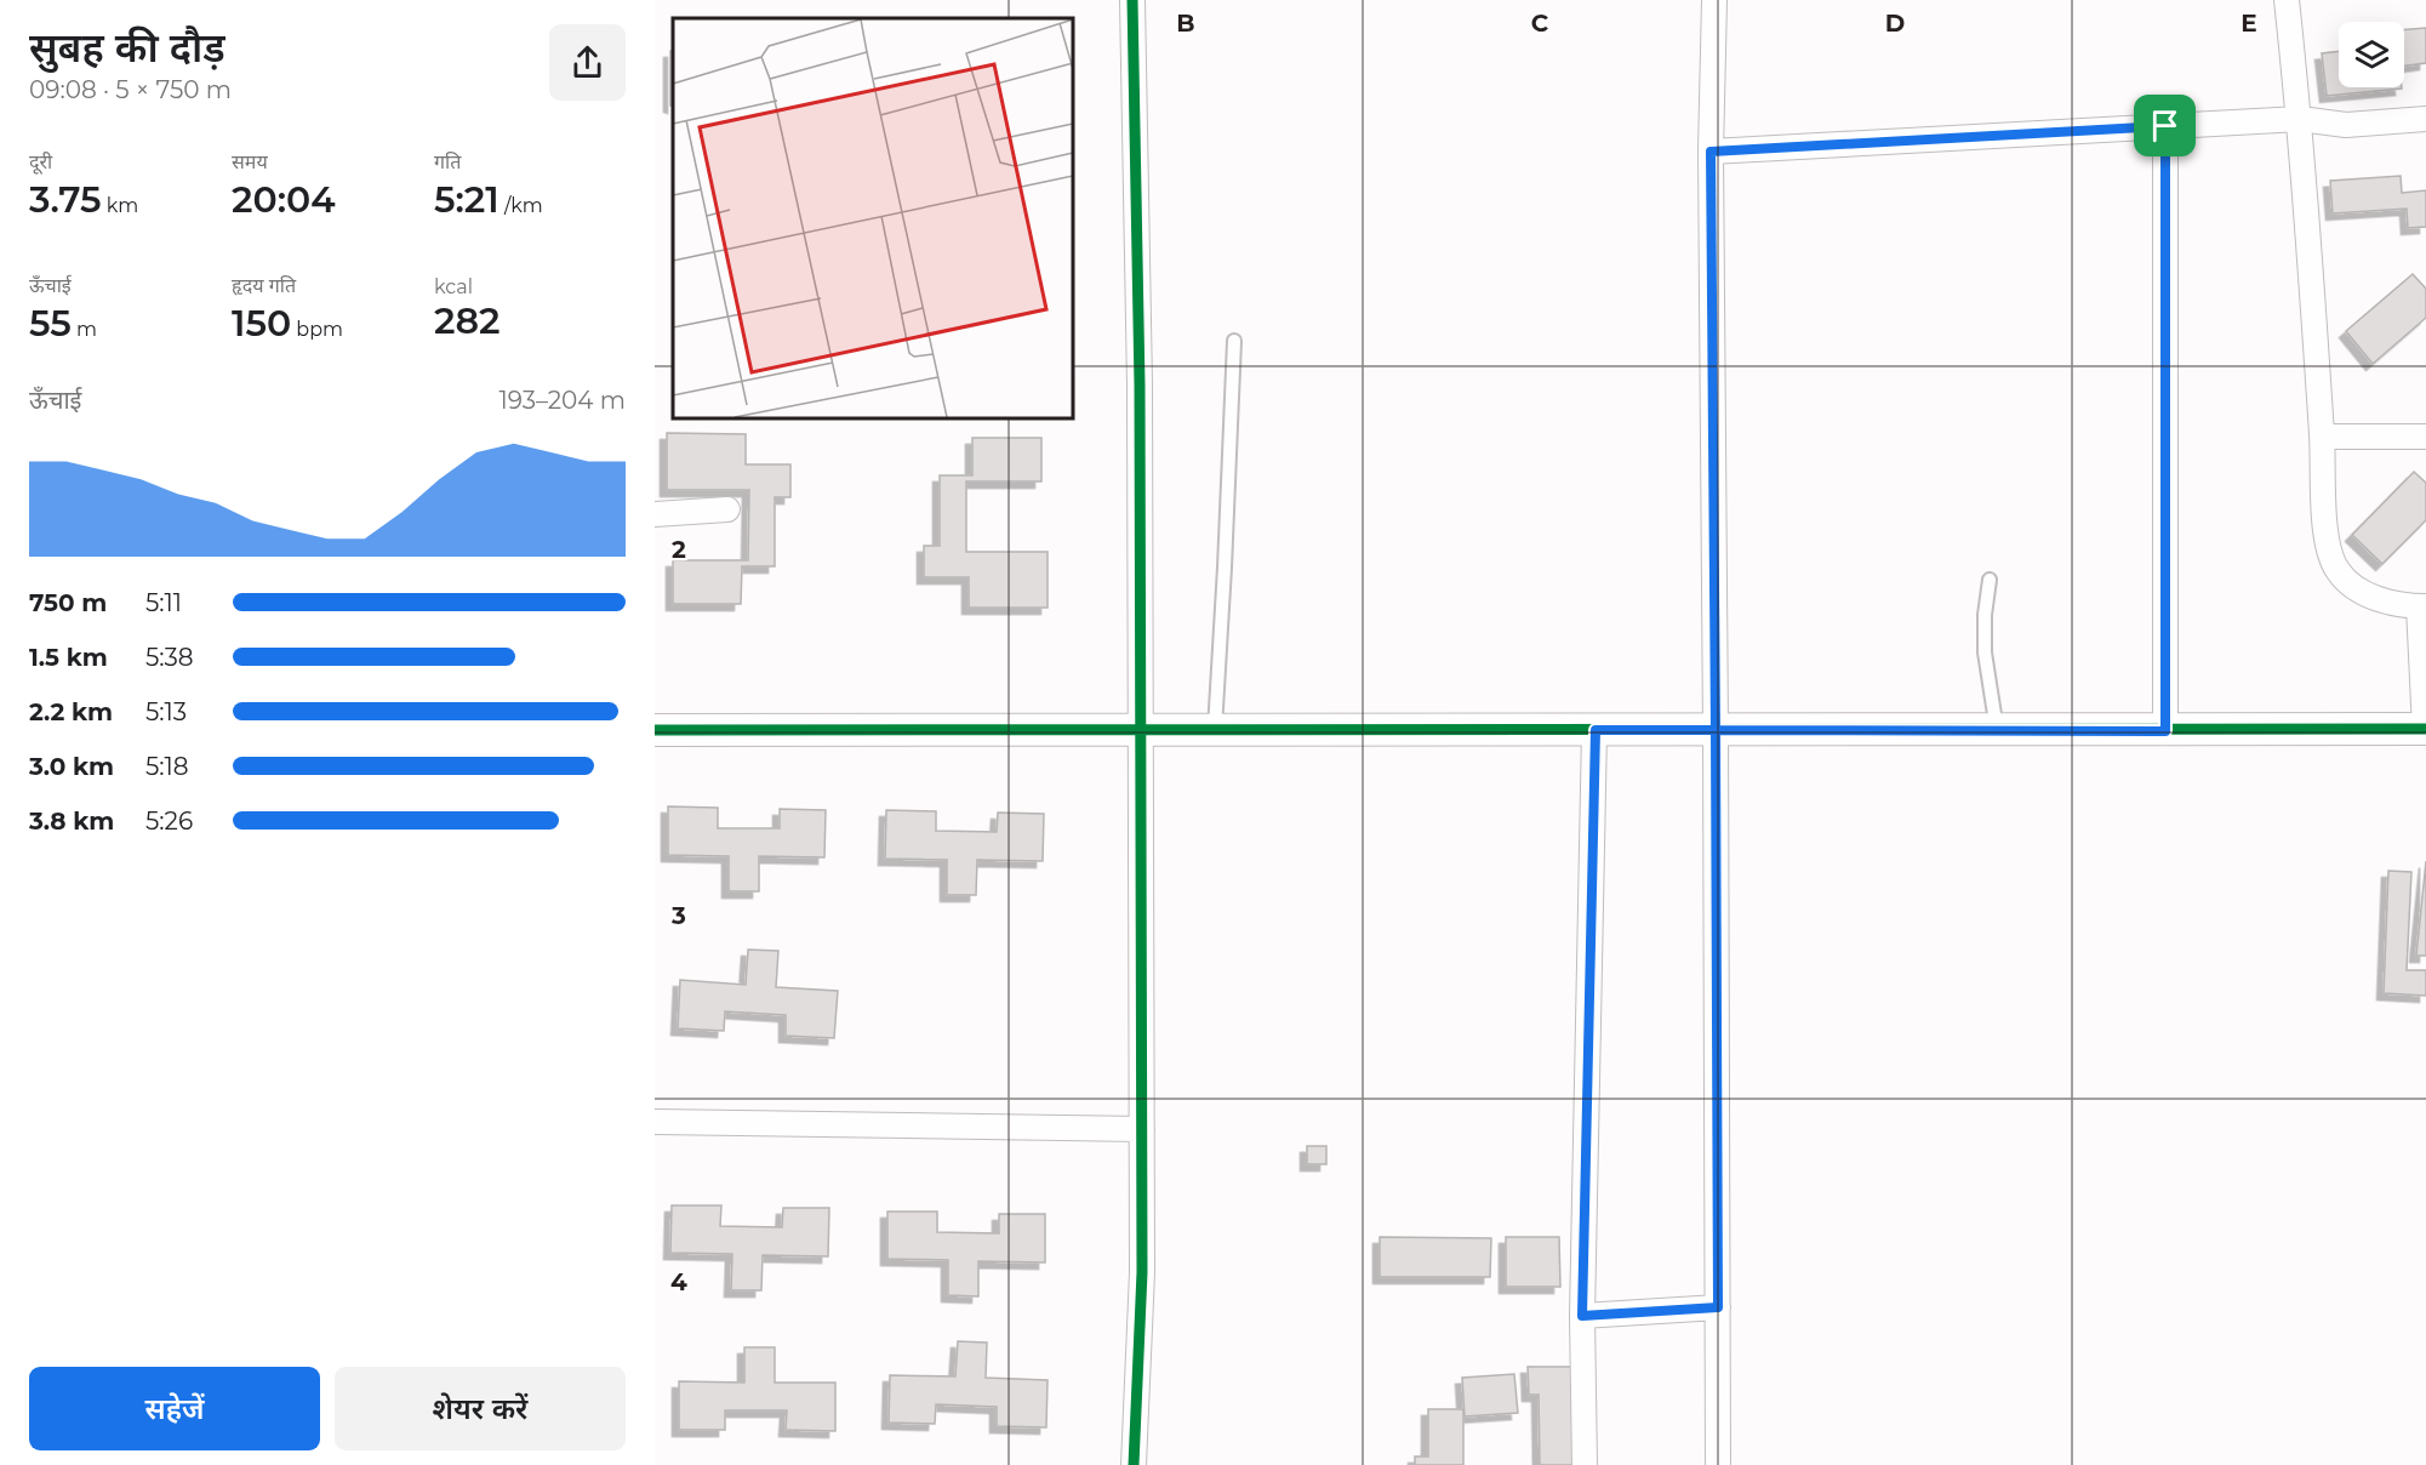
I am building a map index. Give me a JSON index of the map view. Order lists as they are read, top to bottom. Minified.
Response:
{"page":{"heading":["सुबह की दौड़","09:08 · 5 × 750 m"],"stats":[["दूरी","3.75 km"],["समय","20:04"],["गति","5:21 /km"],["ऊँचाई","55 m"],["हृदय गति","150 bpm"],["kcal","282"]],"chart":["ऊँचाई","193–204 m"],"list":[{"name":"750 m","note":"5:11"},{"name":"1.5 km","note":"5:38"},{"name":"2.2 km","note":"5:13"},{"name":"3.0 km","note":"5:18"},{"name":"3.8 km","note":"5:26"}],"buttons":["सहेजें","शेयर करें"]},"grid":{"columns":["B","C","D","E"],"rows":["2","3","4"]}}
